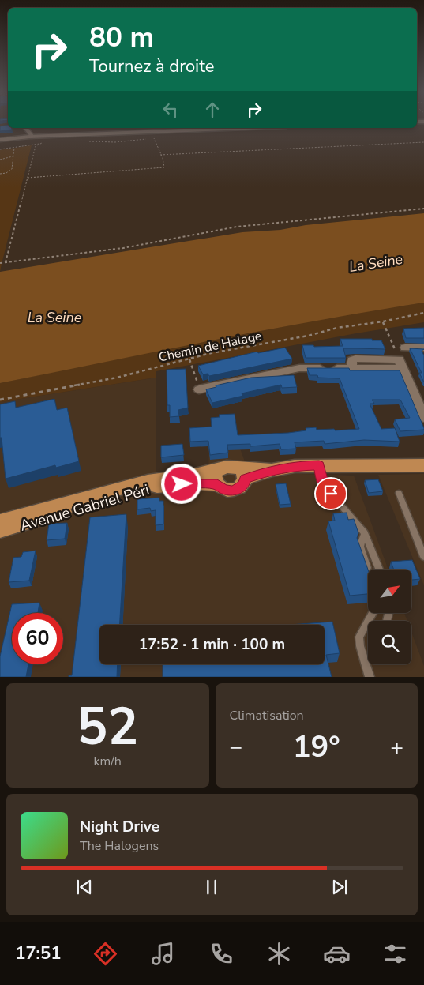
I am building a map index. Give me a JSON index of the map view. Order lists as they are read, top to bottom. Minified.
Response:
{"streets":{"main road":["Avenue Gabriel Péri"],"path":["Chemin de Halage"]},"water":["La Seine"],"north":"top right","page":{"turn":["80 m","Tournez à droite"],"limit":"60","trip":"17:52 · 1 min · 100 m","tile":[["52","km/h"],"Climatisation"],"heat":["−","19°","+"],"song":["Night Drive","The Halogens"],"tabs":"17:51"}}
